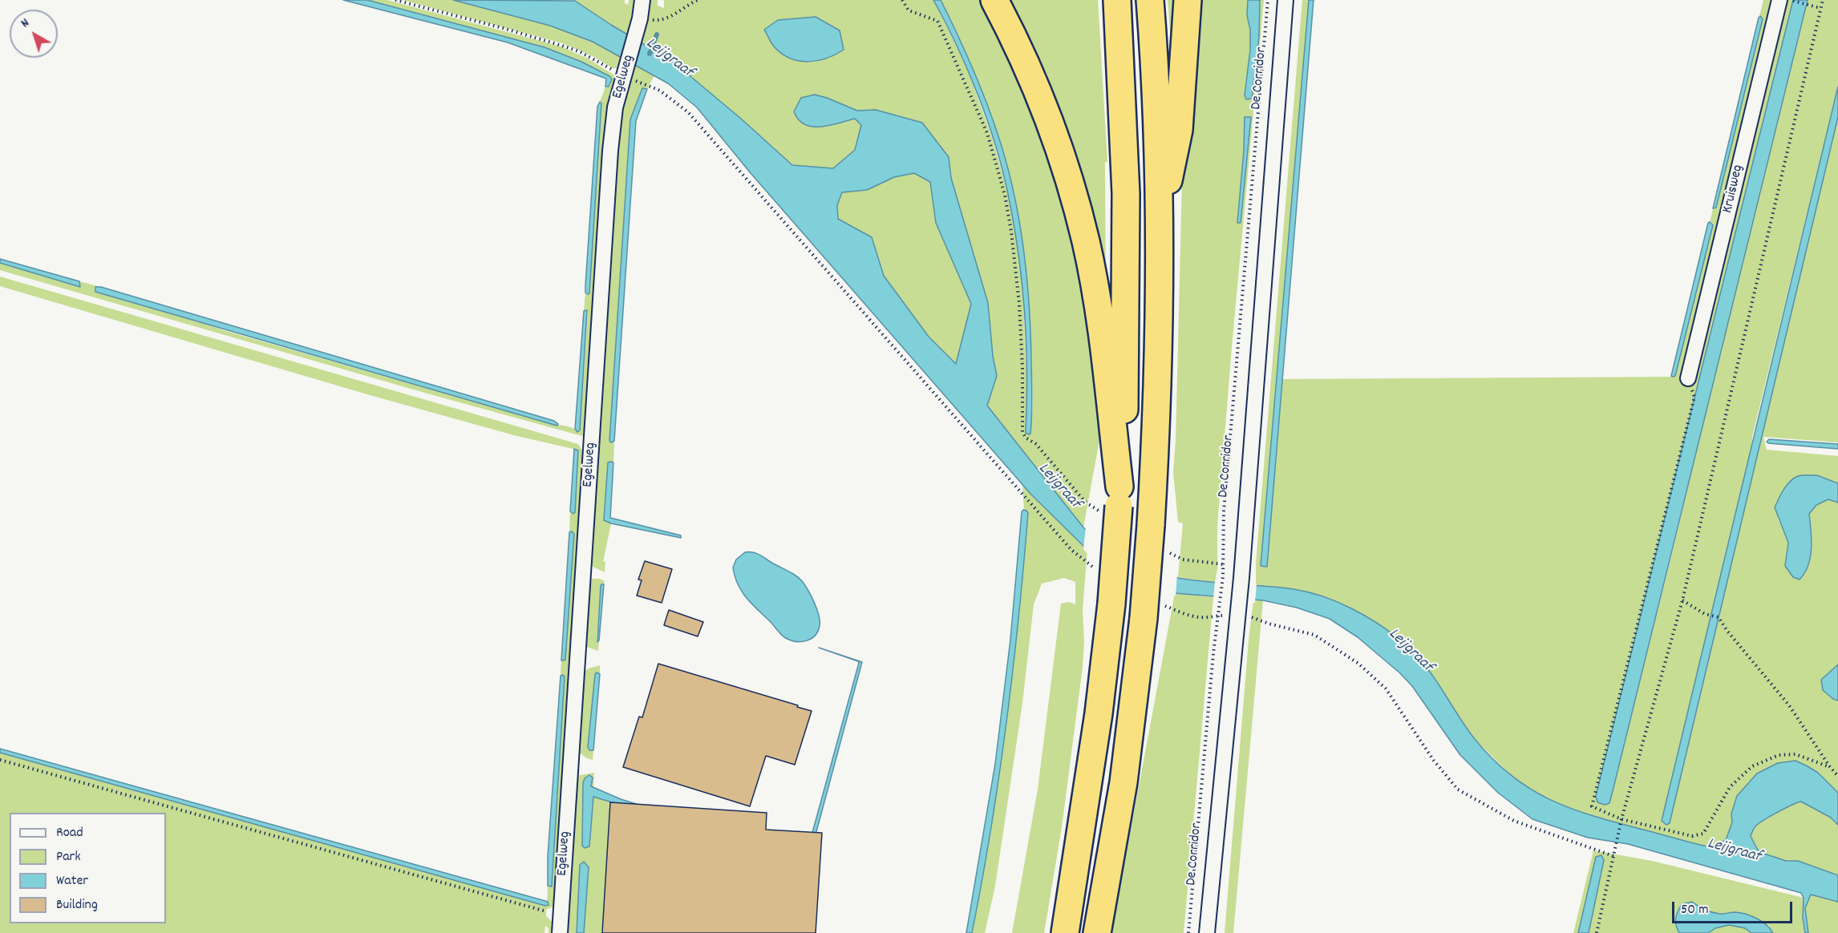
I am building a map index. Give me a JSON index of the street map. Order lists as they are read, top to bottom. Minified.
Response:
{"streets":{"street":["Egelweg","De Corridor","Kruisweg"]},"water":["Leijgraaf"],"legend":["Road","Park","Water","Building"],"scale_bar":"50 m","north":"top left"}
